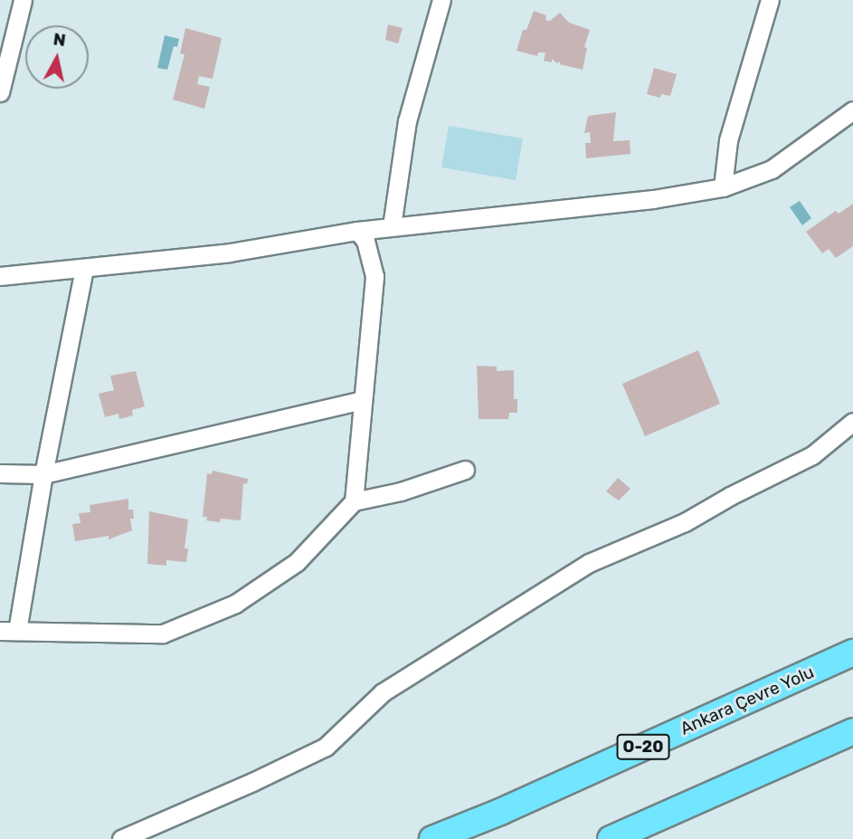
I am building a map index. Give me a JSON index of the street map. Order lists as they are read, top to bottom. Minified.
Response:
{"streets":{"highway":["Ankara Çevre Yolu","O-20"]},"north":"top"}
